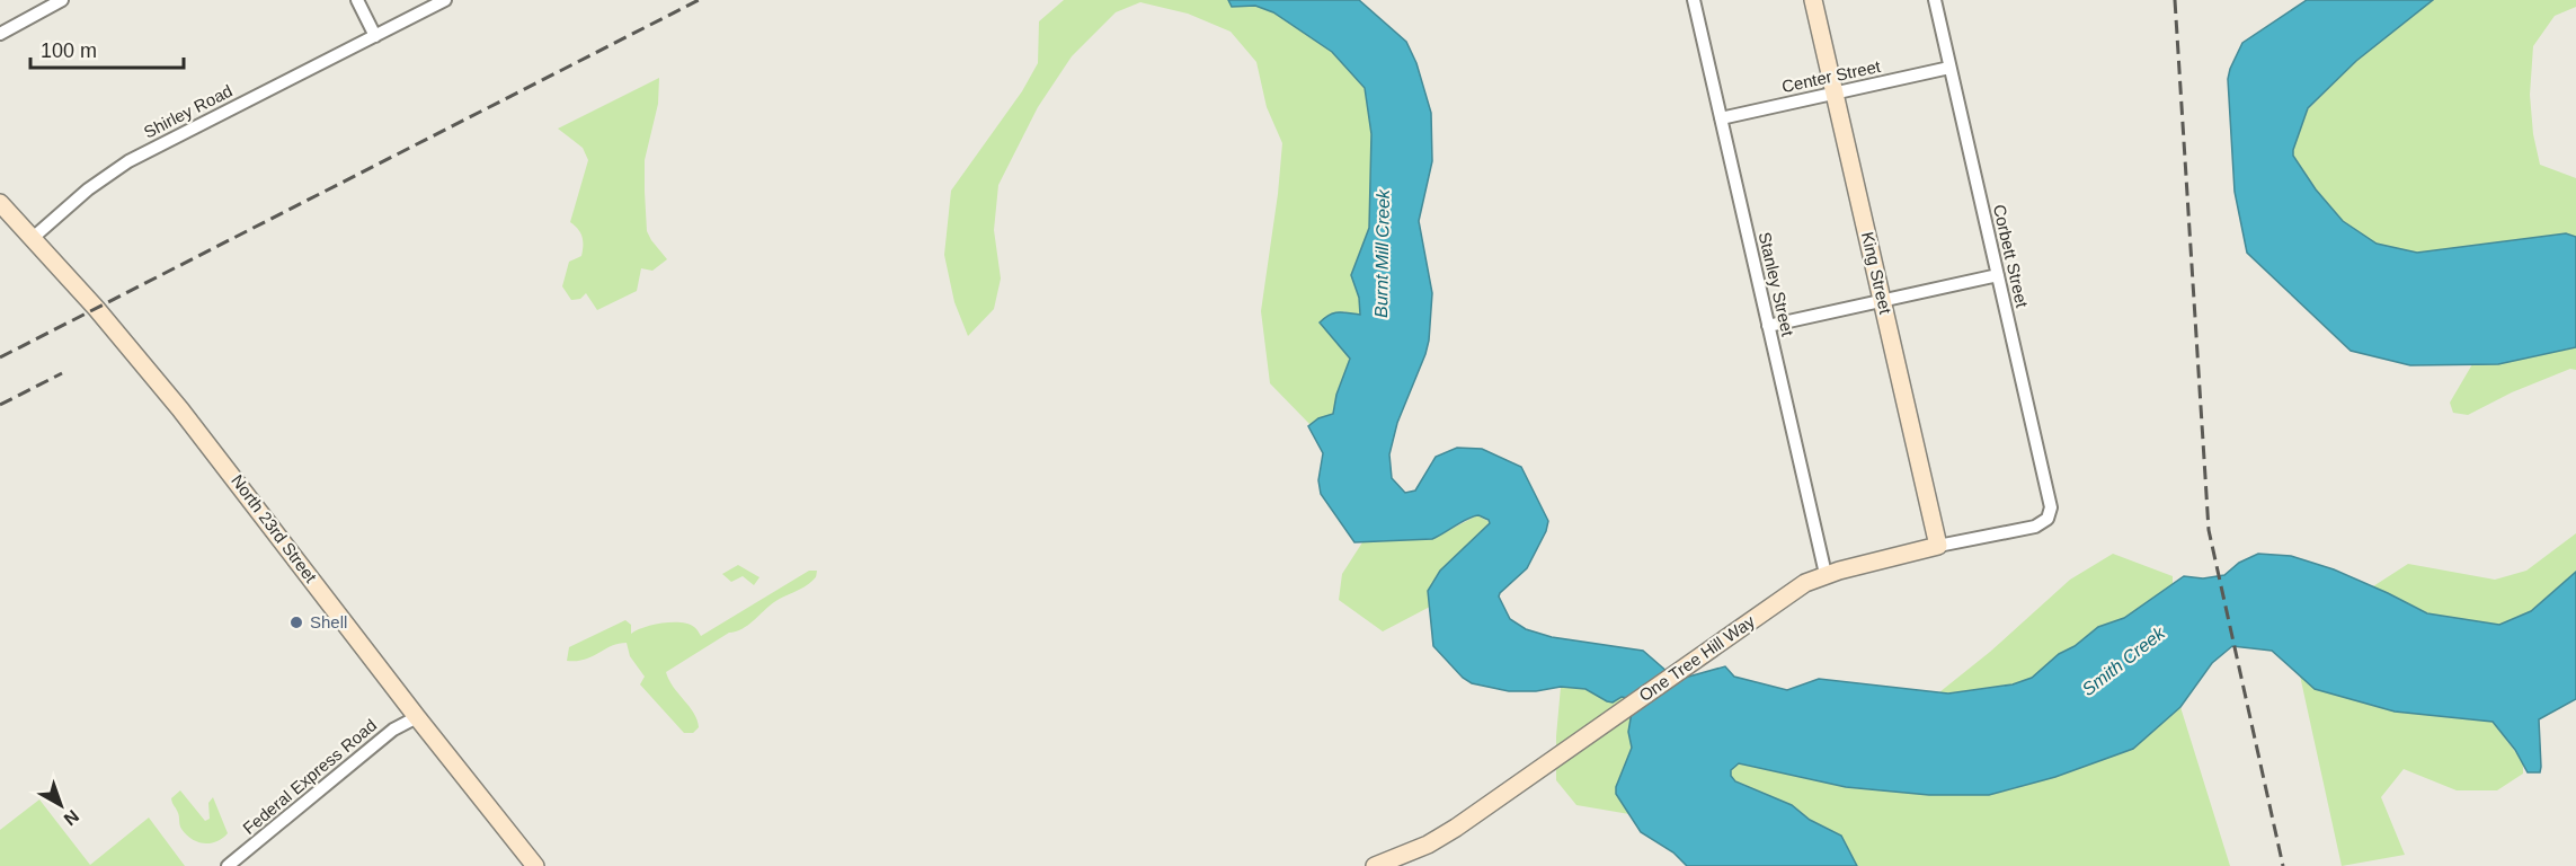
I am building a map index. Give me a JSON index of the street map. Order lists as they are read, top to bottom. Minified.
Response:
{"streets":{"street":["Center Street","Shirley Road","Corbett Street","King Street","Stanley Street","North 23rd Street","One Tree Hill Way","Federal Express Road"]},"crossings":[["Center Street","Corbett Street"],["Center Street","King Street"],["Center Street","Stanley Street"],["Shirley Road","North 23rd Street"],["Corbett Street","One Tree Hill Way"],["King Street","One Tree Hill Way"],["Stanley Street","One Tree Hill Way"],["North 23rd Street","Federal Express Road"]],"water":["Burnt Mill Creek","Smith Creek"],"places":["Shell"],"scale_bar":"100 m","north":"bottom right"}
